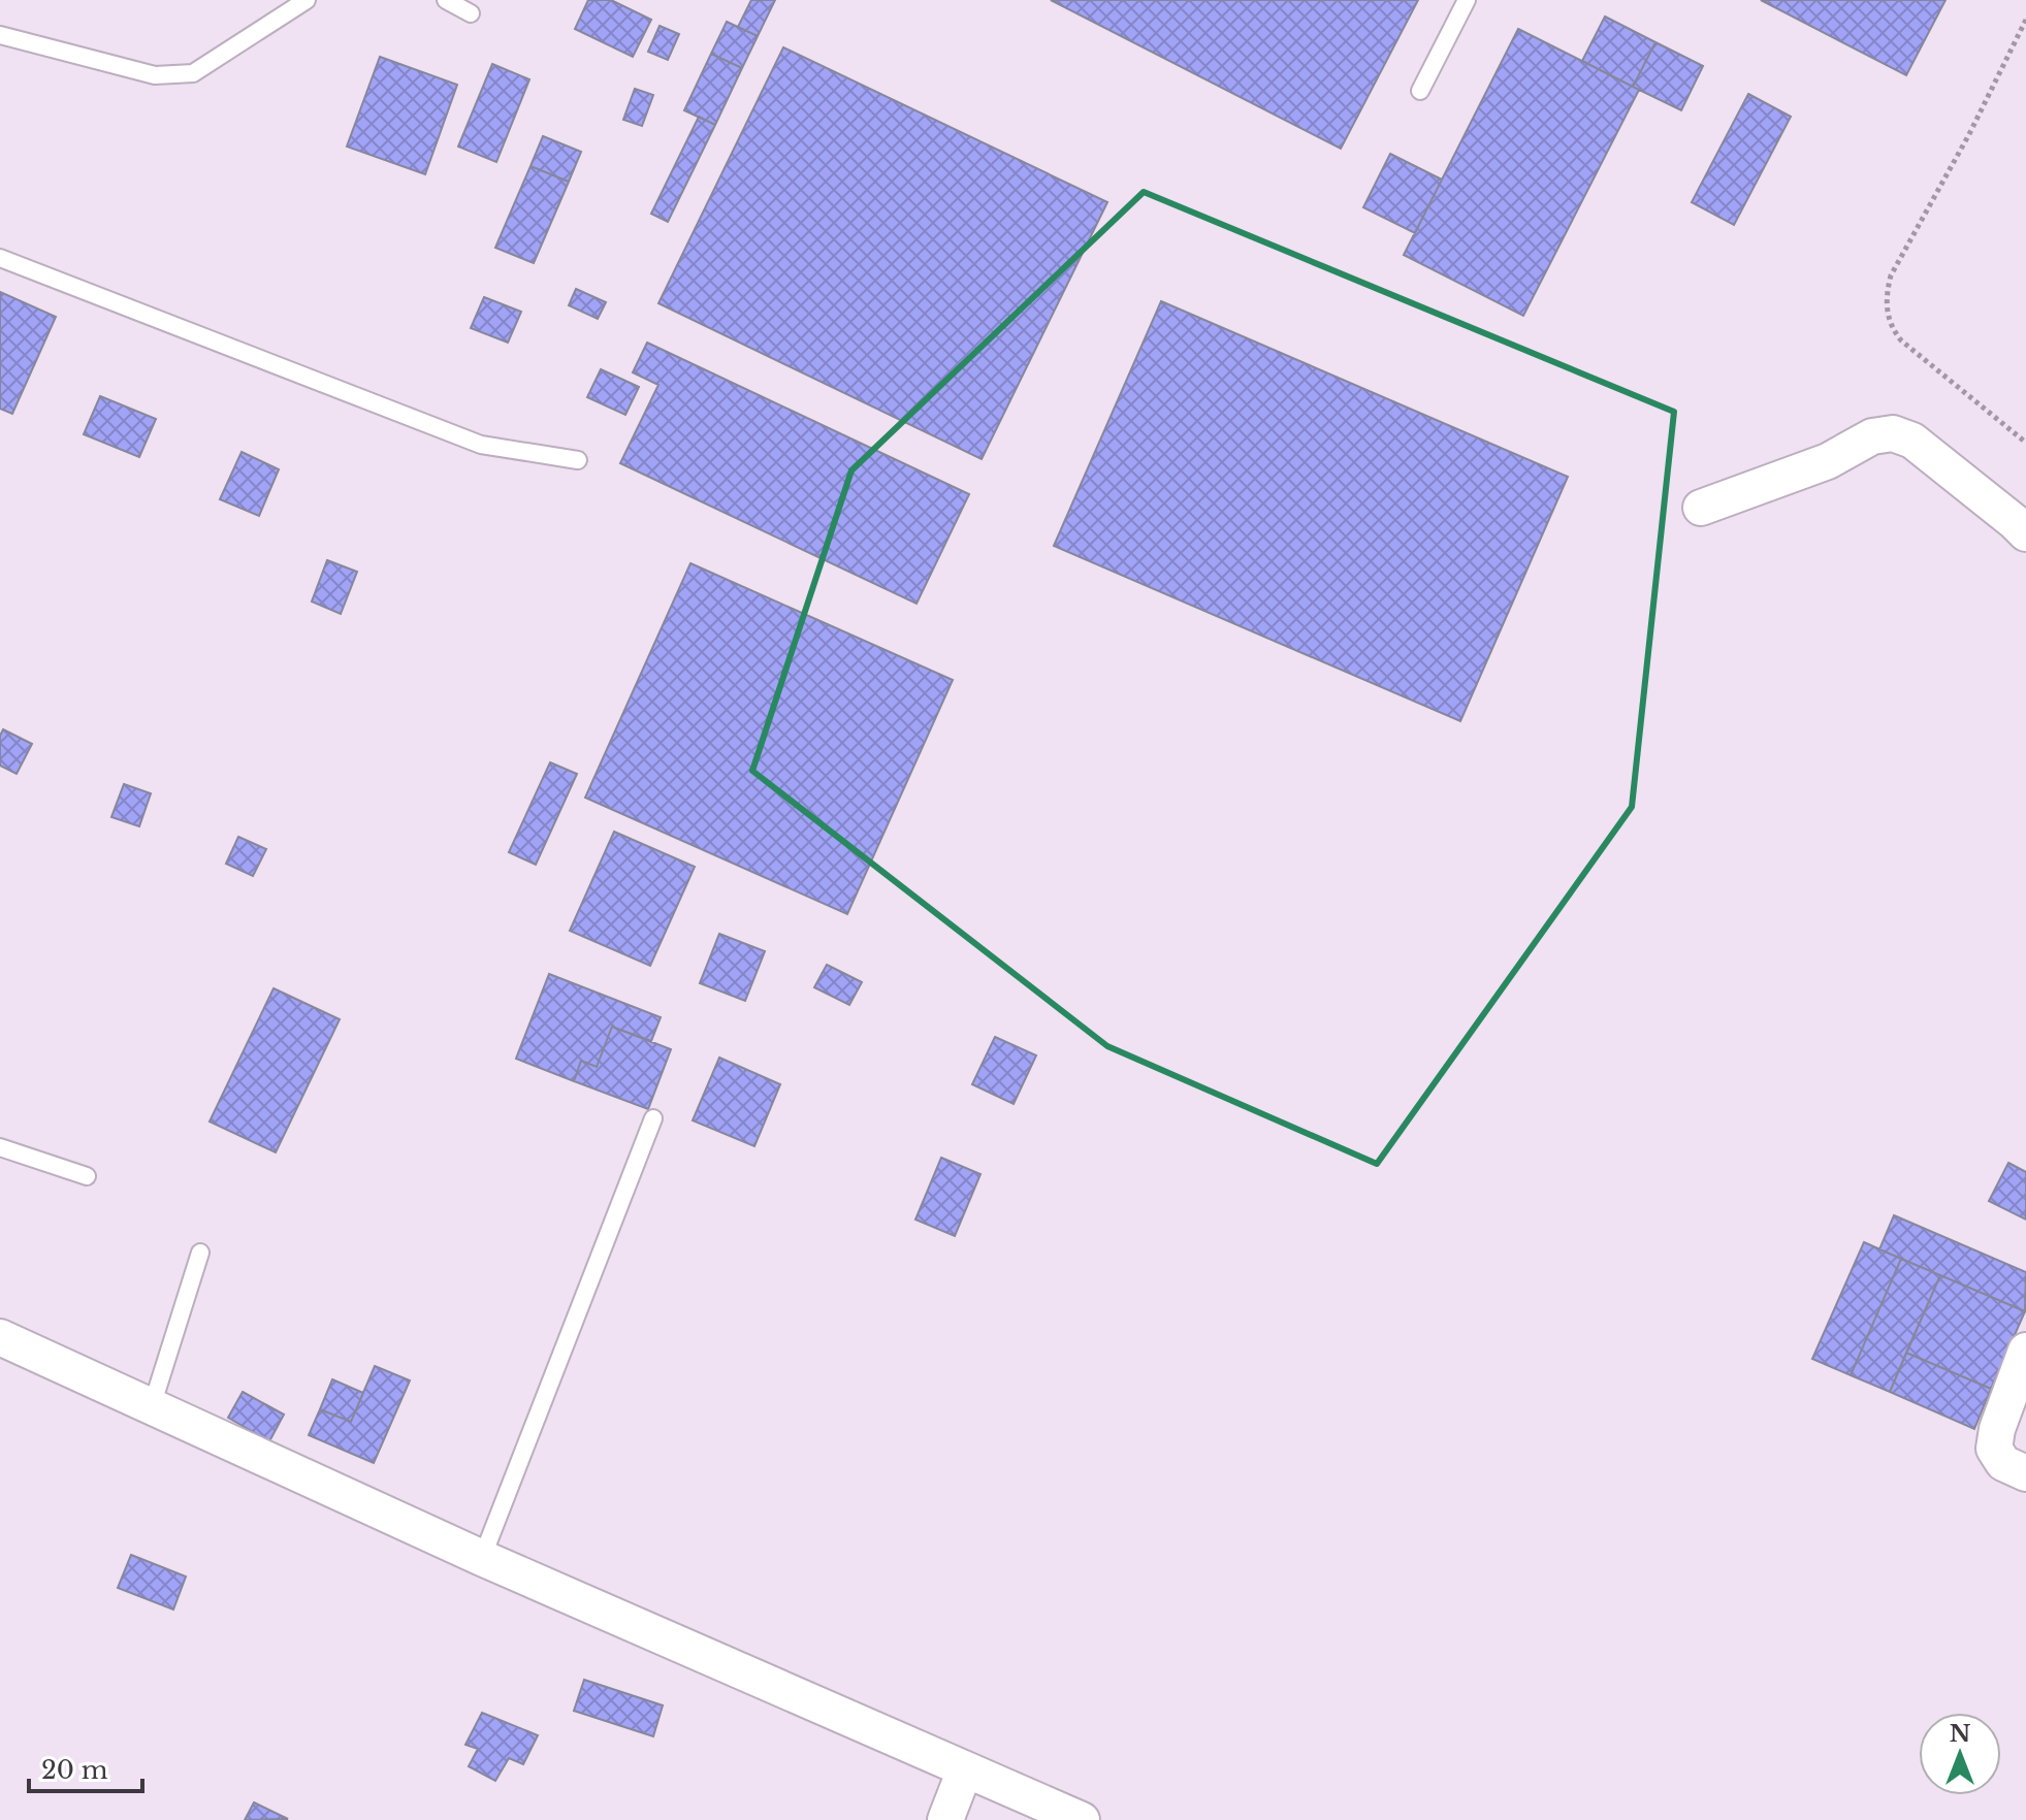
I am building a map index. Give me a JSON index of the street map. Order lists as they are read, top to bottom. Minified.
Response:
{"scale_bar":"20 m","north":"top"}
